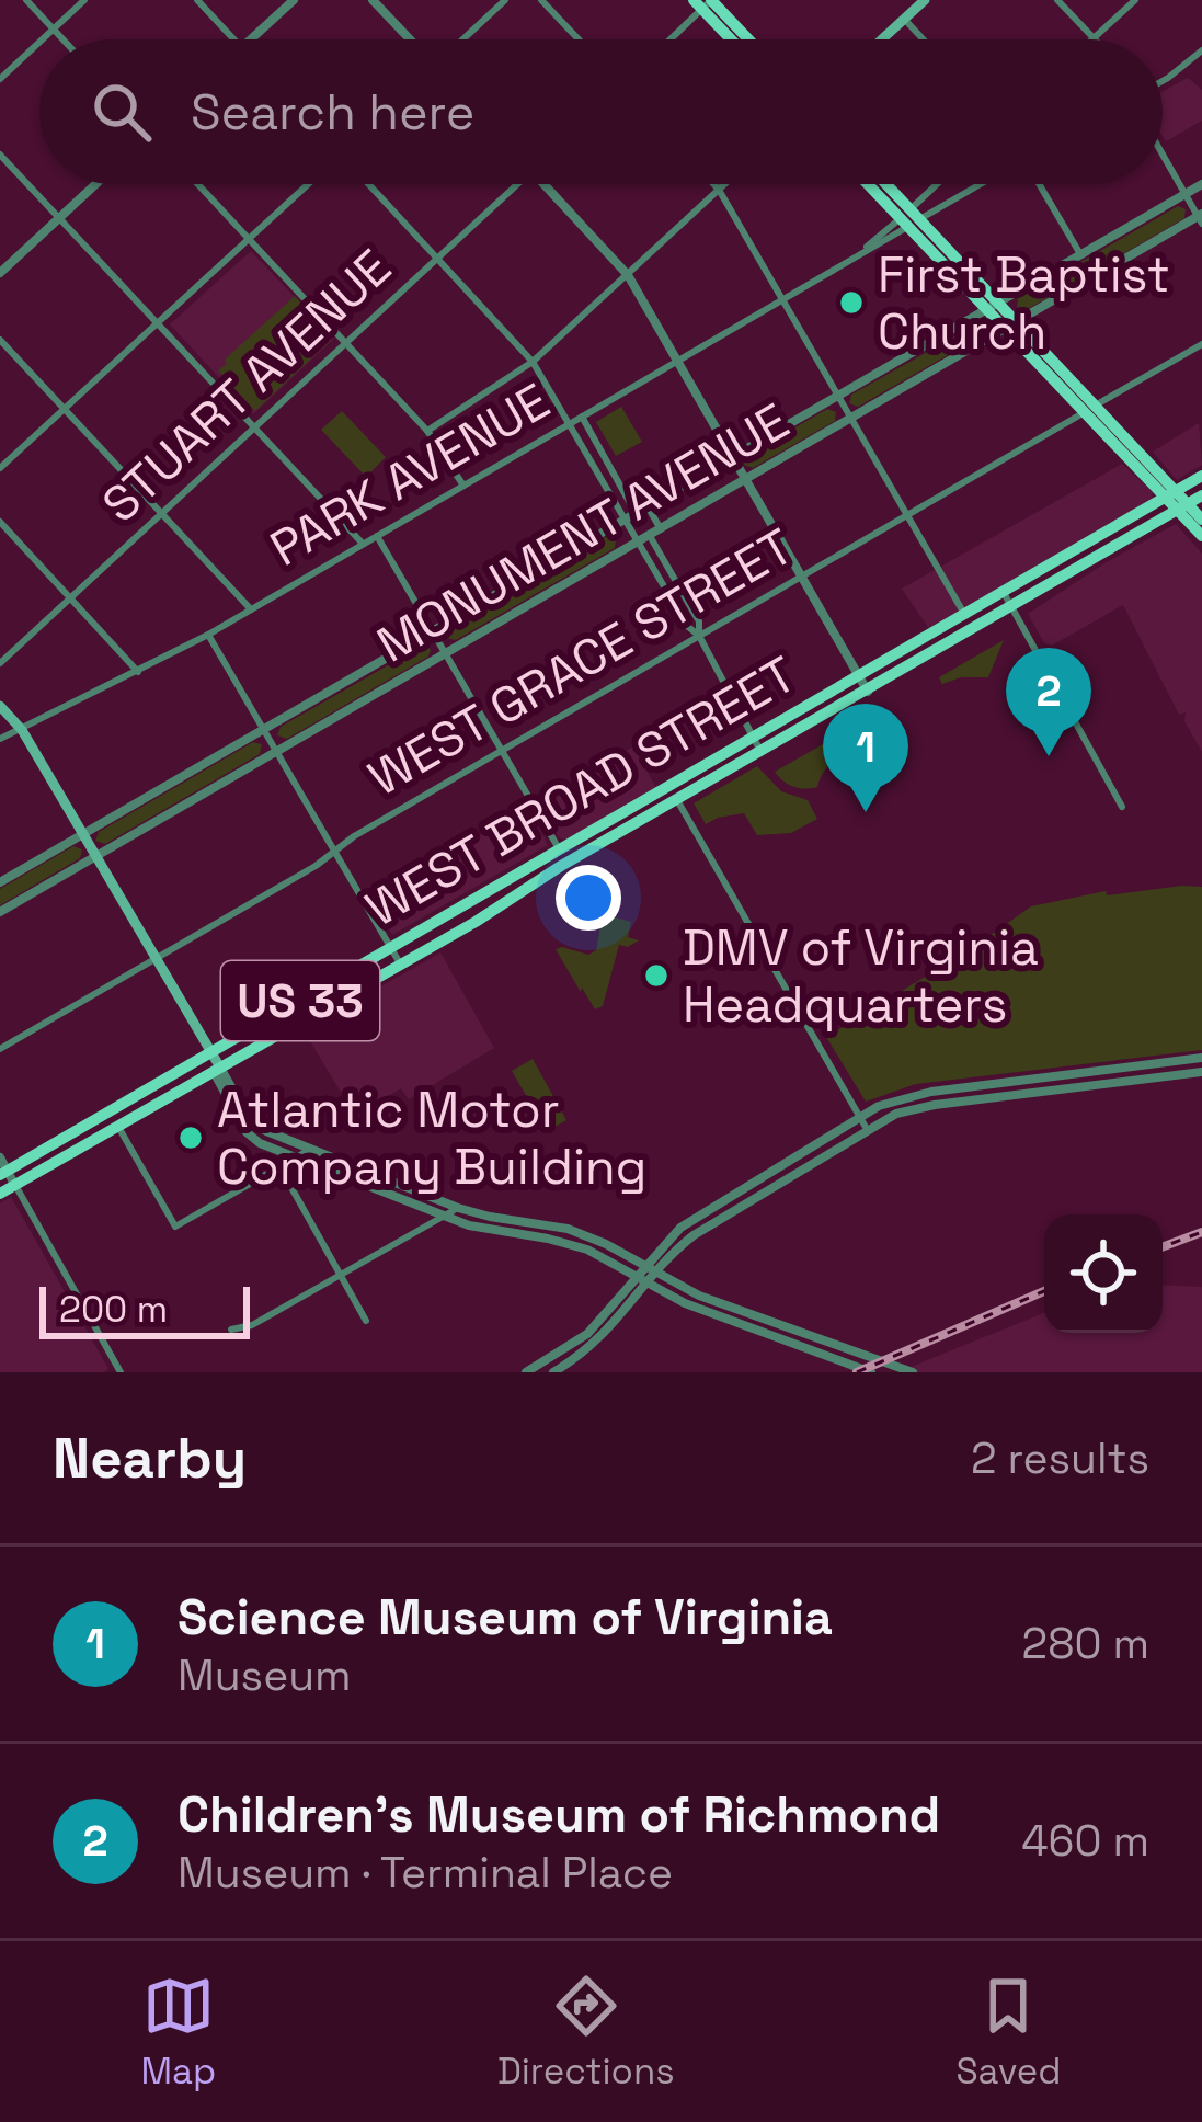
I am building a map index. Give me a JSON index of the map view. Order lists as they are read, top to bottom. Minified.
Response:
{"streets":{"main road":["WEST BROAD STREET","US 33"],"street":["STUART AVENUE","PARK AVENUE","MONUMENT AVENUE","WEST GRACE STREET"]},"places":["First Baptist Church","DMV of Virginia Headquarters","Atlantic Motor Company Building"],"scale_bar":"200 m","page":{"search":"Search here","pins":["2","1"],"scale":"200 m","heading":["Nearby","2 results"],"list":[{"mark":"1","name":"Science Museum of Virginia","note":"Museum","value":"280 m"},{"mark":"2","name":"Children's Museum of Richmond","note":"Museum · Terminal Place","value":"460 m"}],"nav":["Map","Directions","Saved"]}}
